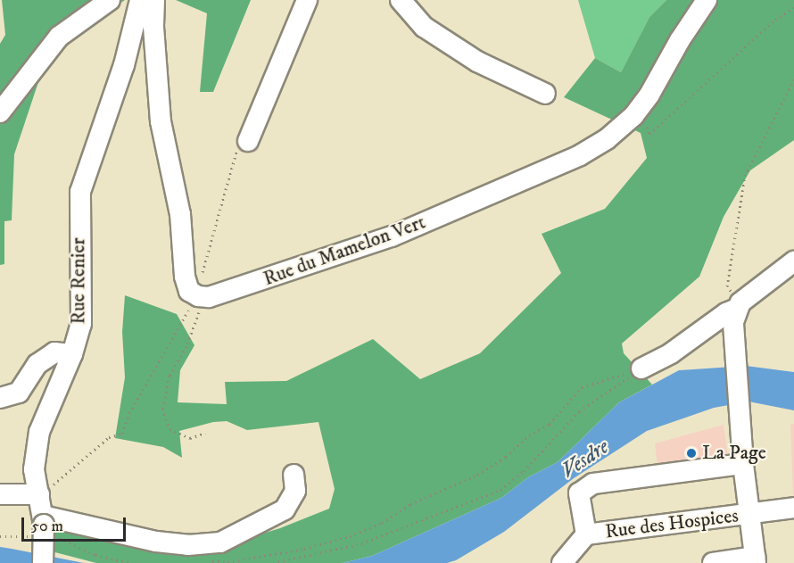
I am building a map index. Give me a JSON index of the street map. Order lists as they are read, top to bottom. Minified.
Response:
{"streets":{"street":["Rue du Mamelon Vert","Rue Renier","Rue des Hospices"]},"water":["Vesdre"],"places":["La Page"],"scale_bar":"50 m"}
